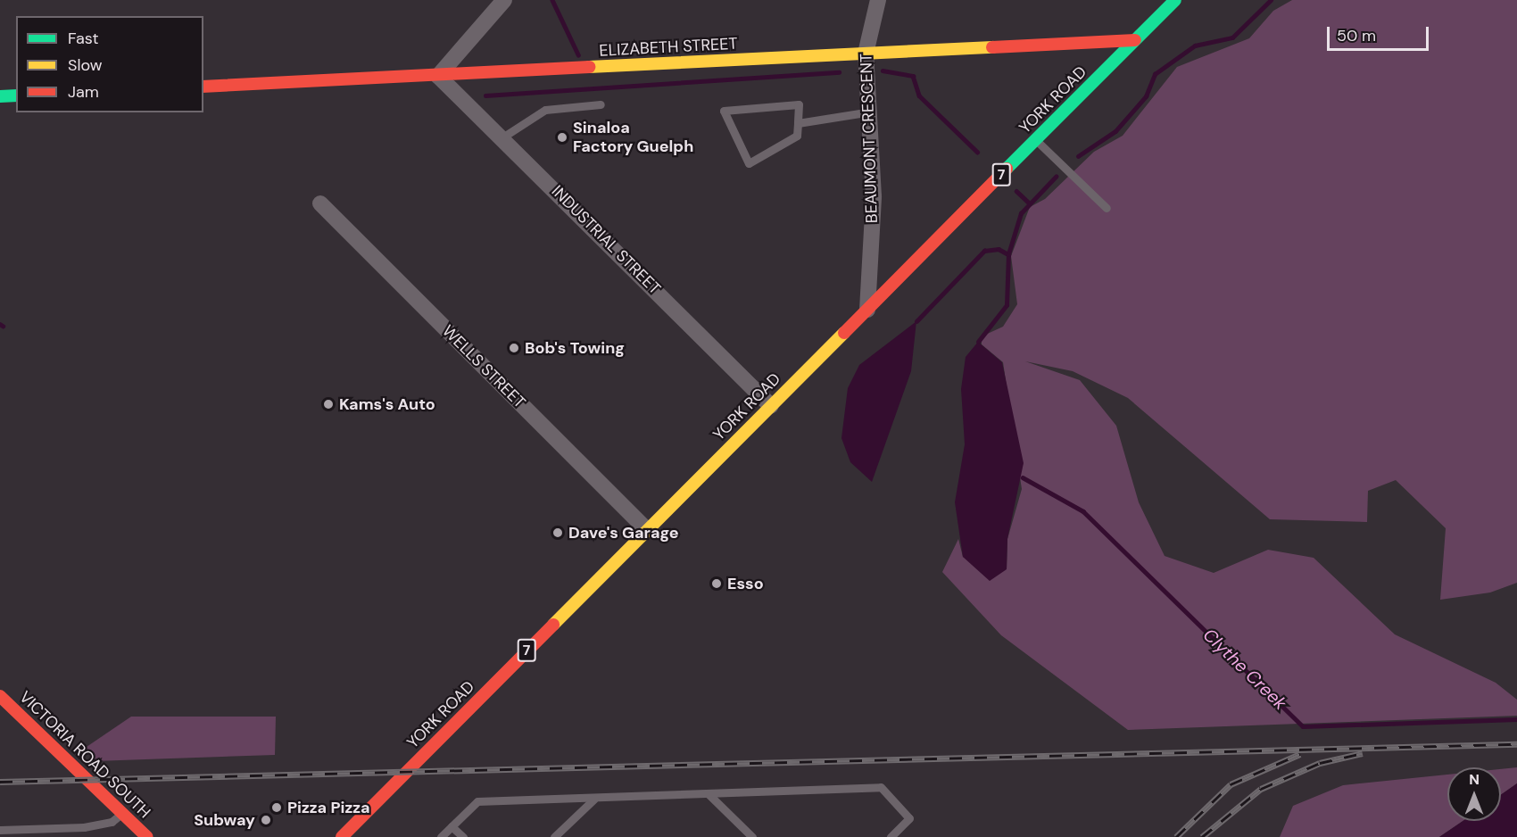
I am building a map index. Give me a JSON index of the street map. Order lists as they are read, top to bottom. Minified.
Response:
{"streets":{"main road":["ELIZABETH STREET","YORK ROAD","7","VICTORIA ROAD SOUTH"],"street":["BEAUMONT CRESCENT","INDUSTRIAL STREET","WELLS STREET"]},"crossings":[["ELIZABETH STREET","YORK ROAD"],["ELIZABETH STREET","BEAUMONT CRESCENT"],["ELIZABETH STREET","INDUSTRIAL STREET"],["YORK ROAD","BEAUMONT CRESCENT"],["YORK ROAD","INDUSTRIAL STREET"],["YORK ROAD","WELLS STREET"]],"water":["Clythe Creek"],"places":["Sinaloa Factory Guelph","Bob's Towing","Kams's Auto","Dave's Garage","Esso","Pizza Pizza","Subway"],"legend":["Fast","Slow","Jam"],"scale_bar":"50 m","north":"top"}
